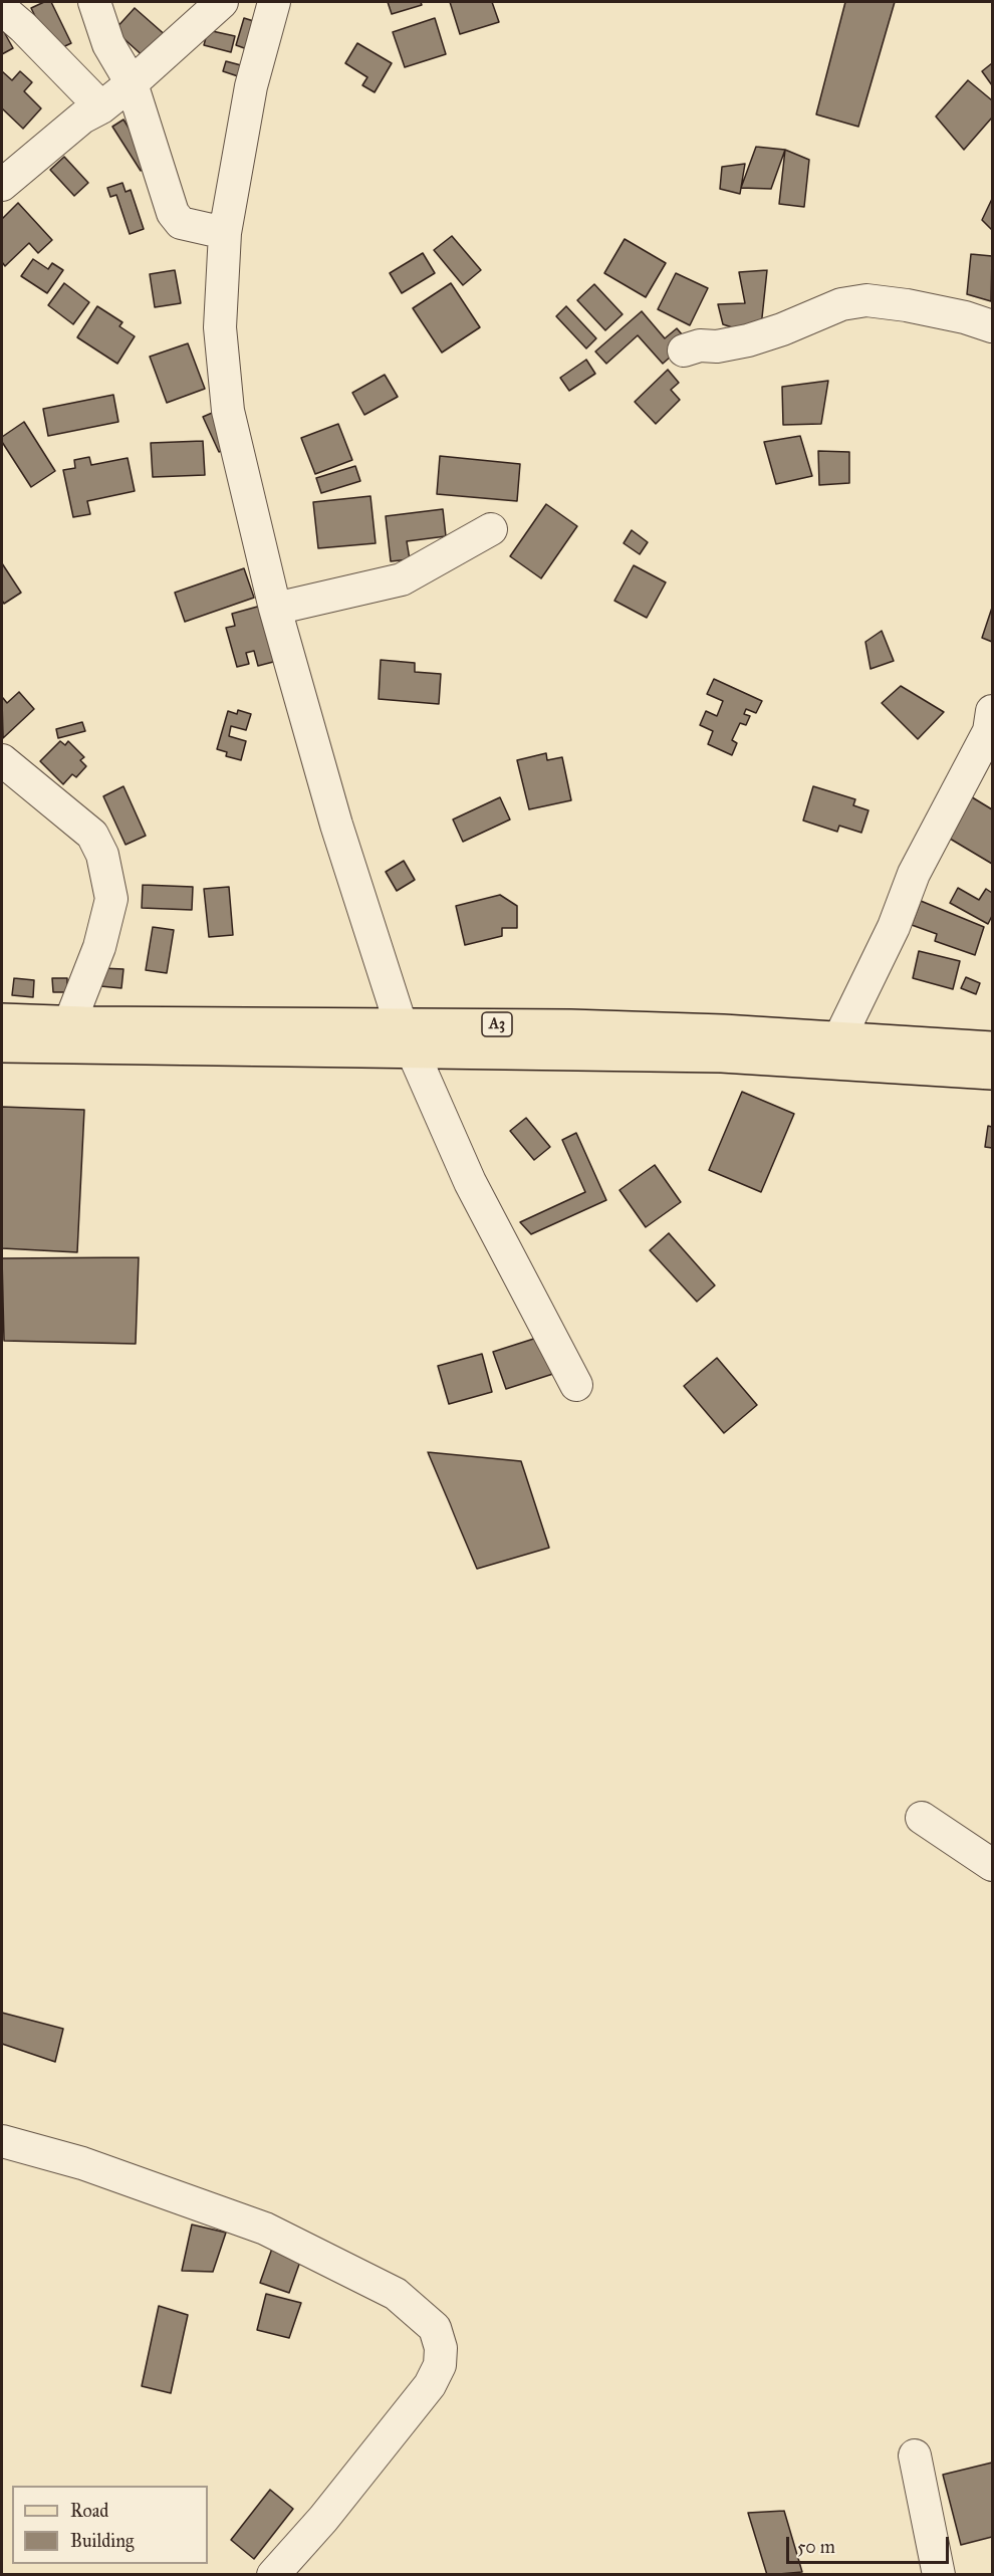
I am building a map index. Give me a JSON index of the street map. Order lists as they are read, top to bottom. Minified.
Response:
{"streets":{"main road":["A3"]},"legend":["Road","Building"],"scale_bar":"50 m"}
